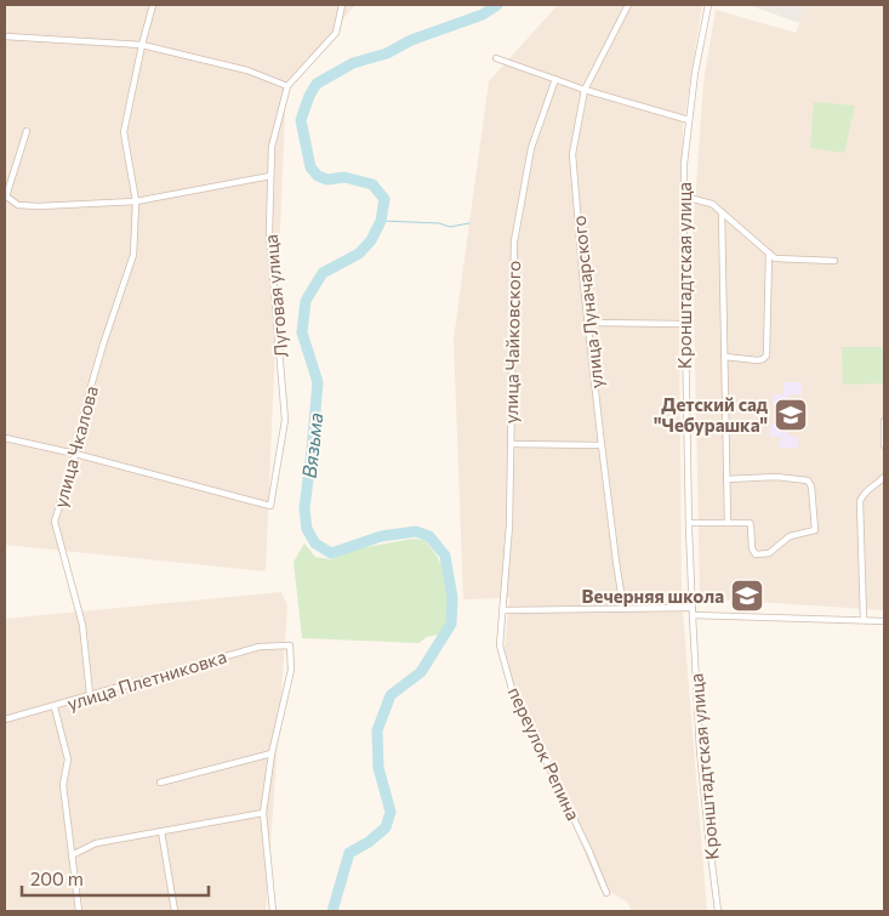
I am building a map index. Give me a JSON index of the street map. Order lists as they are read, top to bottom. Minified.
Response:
{"streets":{"street":["Кронштадтская улица","Луговая улица","улица Луначарского","улица Чайковского","улица Чкалова","улица Плетниковка","переулок Репина"]},"crossings":[["Луговая улица","улица Чкалова"],["улица Чайковского","переулок Репина"],["улица Чкалова","улица Плетниковка"]],"water":["Вязьма"],"places":{"school or university":["Детский сад \"Чебурашка\"","Вечерняя школа"]},"scale_bar":"200 m"}
